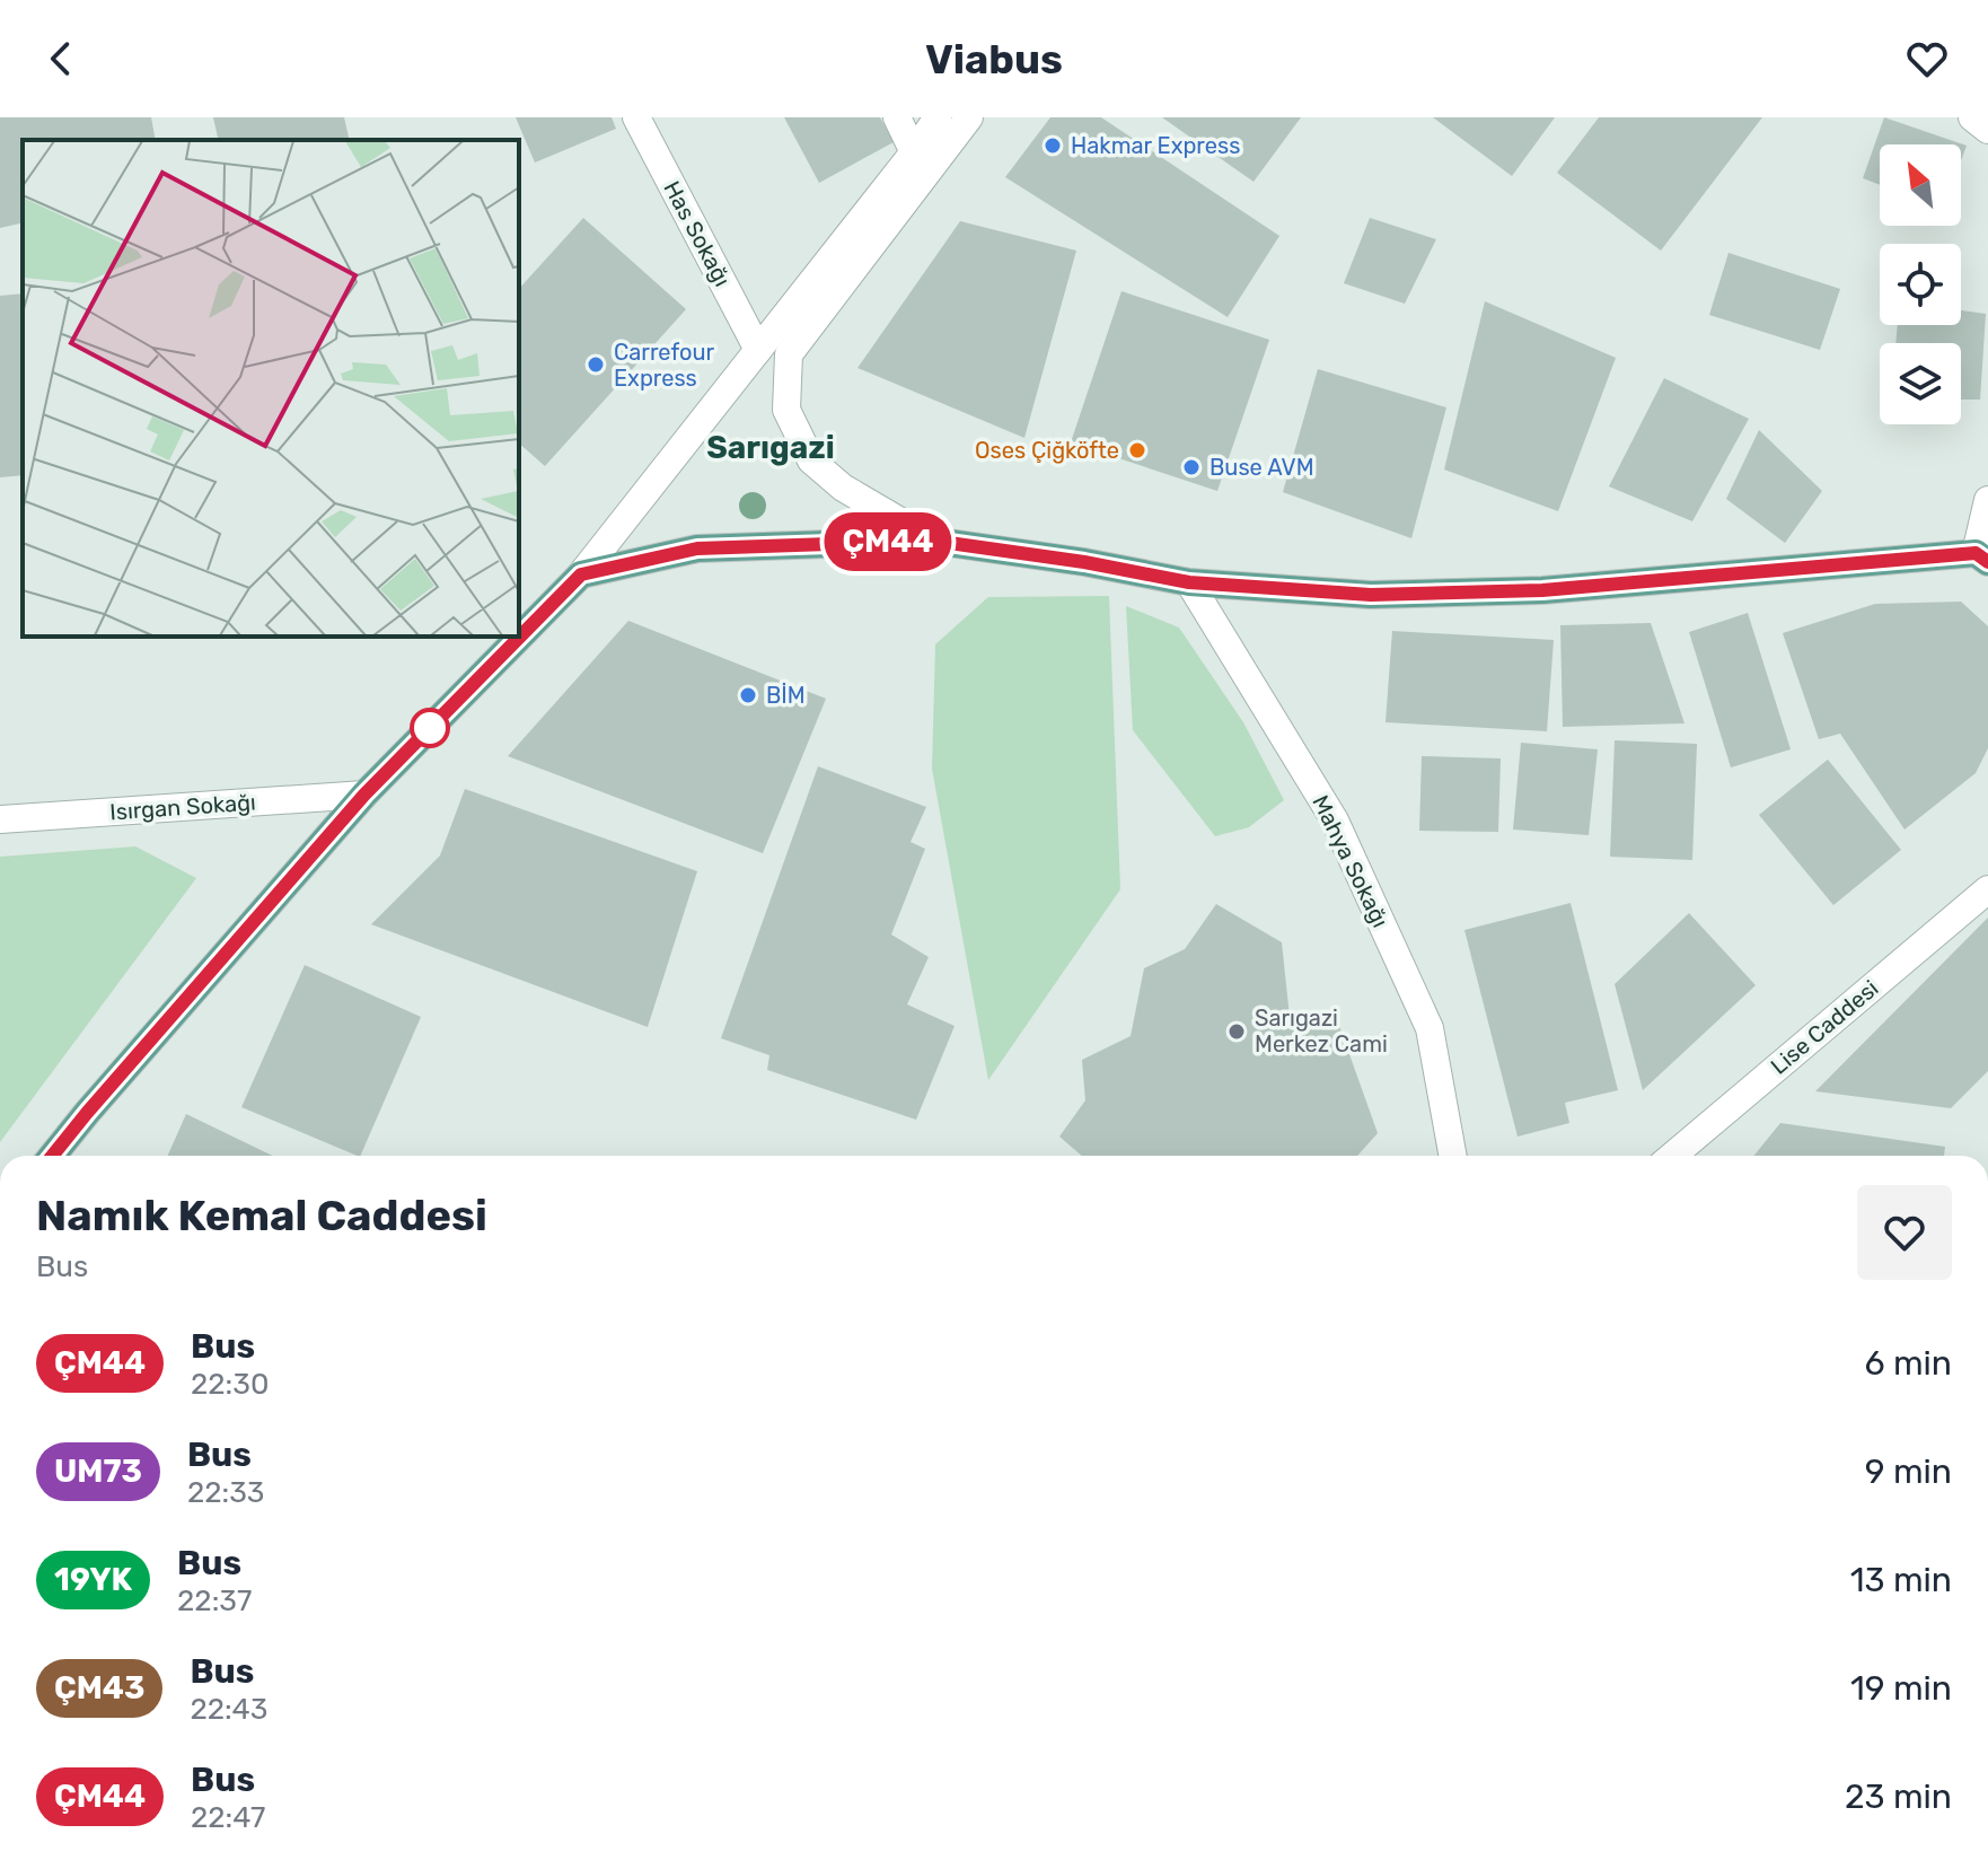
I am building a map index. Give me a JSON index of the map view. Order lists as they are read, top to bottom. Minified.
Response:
{"streets":{"street":["Has Sokağı","Isırgan Sokağı","Mahya Sokağı","Lise Caddesi"]},"districts":["Sarıgazi"],"places":["Hakmar Express","Carrefour Express","Oses Çiğköfte","Buse AVM","BİM","Sarıgazi Merkez Cami"],"lines":["bus line ÇM44"],"north":"top left","page":{"header":"Viabus","on_map":"ÇM44","heading":["Namık Kemal Caddesi","Bus"],"list":[{"mark":"ÇM44","name":"Bus","note":"22:30","value":"6 min"},{"mark":"UM73","name":"Bus","note":"22:33","value":"9 min"},{"mark":"19YK","name":"Bus","note":"22:37","value":"13 min"},{"mark":"ÇM43","name":"Bus","note":"22:43","value":"19 min"},{"mark":"ÇM44","name":"Bus","note":"22:47","value":"23 min"}]}}
